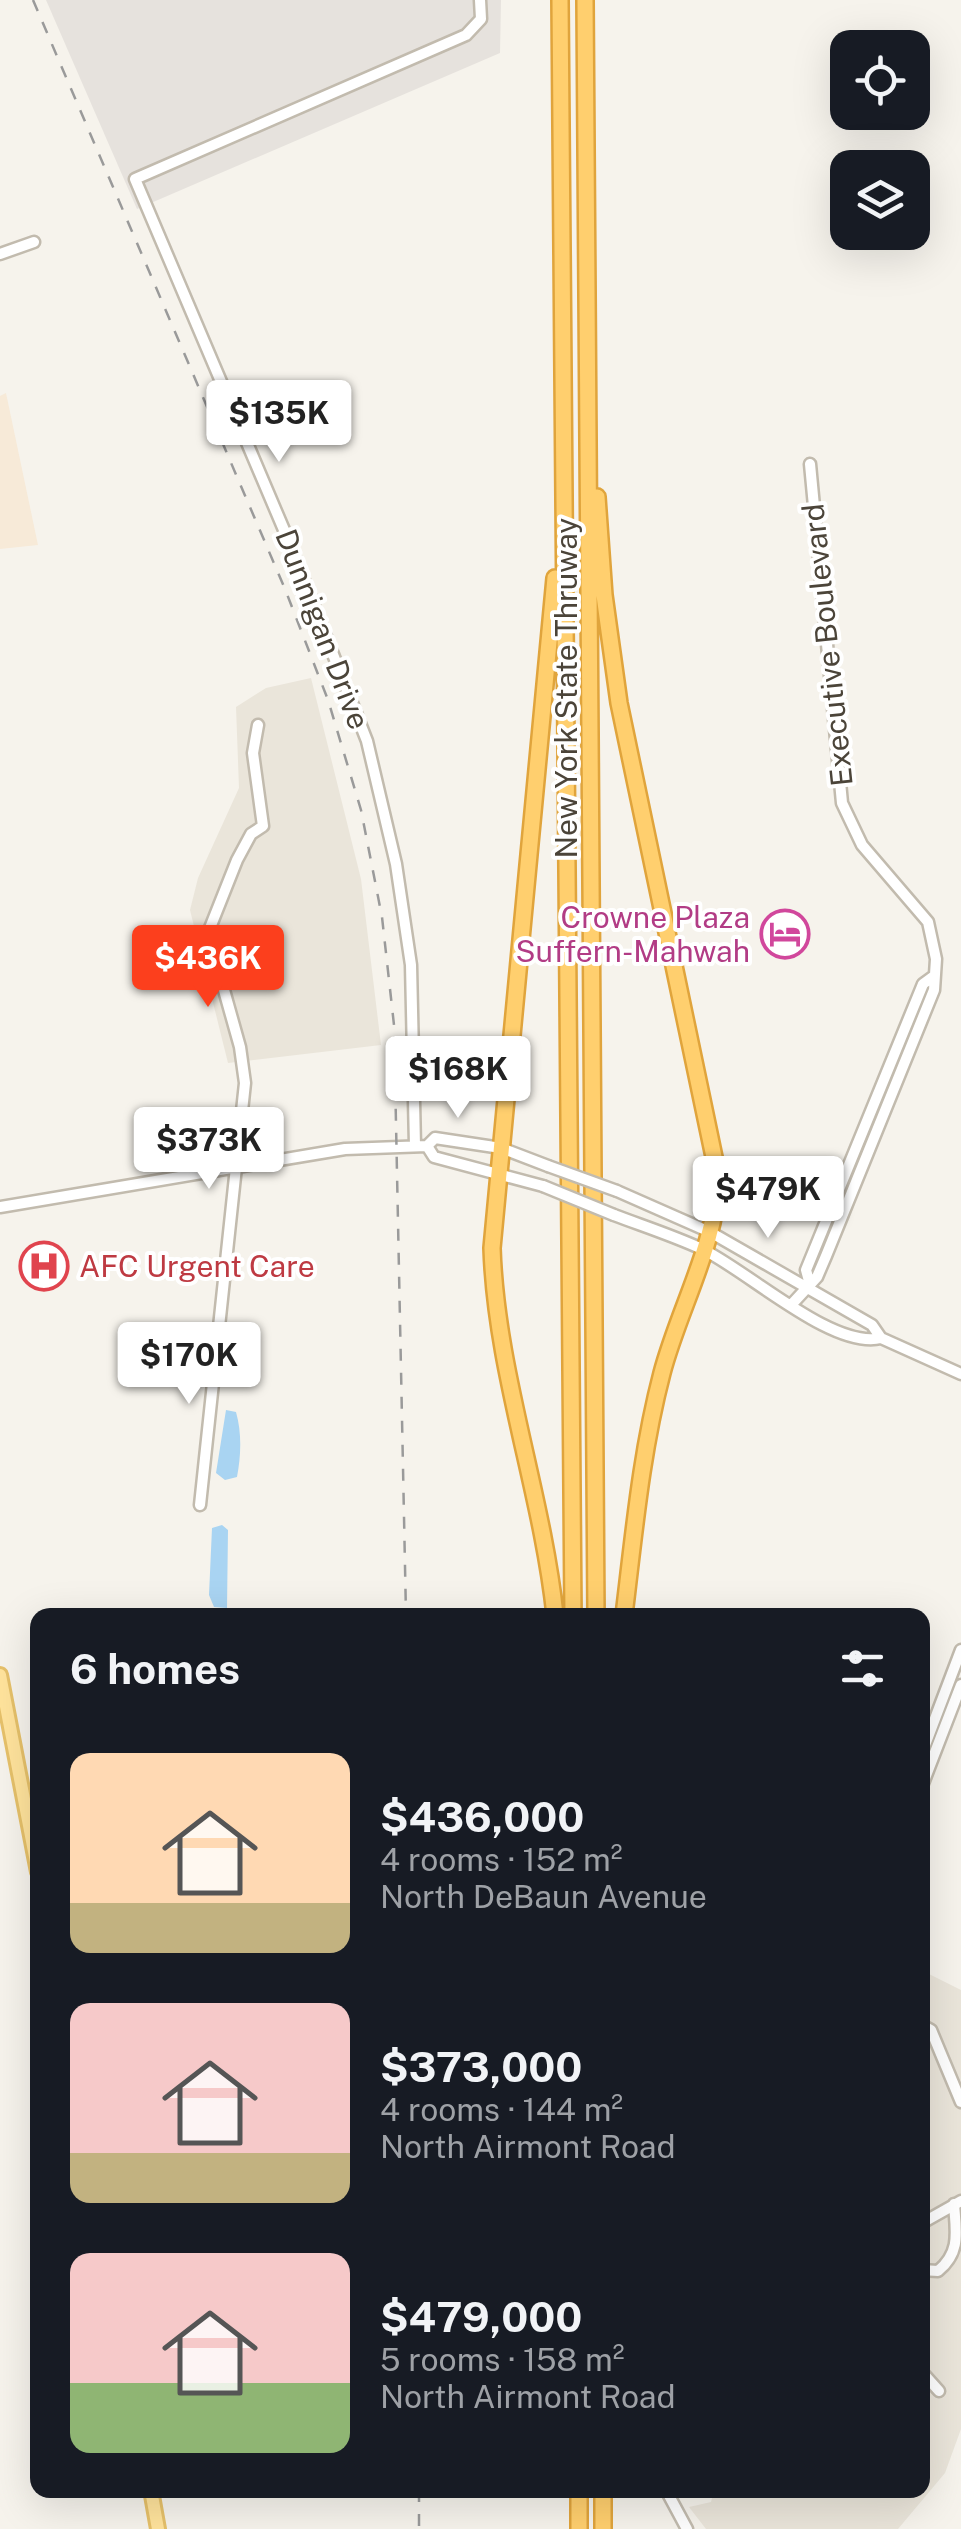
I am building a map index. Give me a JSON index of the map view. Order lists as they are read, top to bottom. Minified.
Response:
{"streets":{"highway":["New York State Thruway"],"street":["Dunnigan Drive","Executive Boulevard"]},"places":{"hotel":["Crowne Plaza Suffern-Mahwah"],"hospital":["AFC Urgent Care"]},"page":{"price":["$135K","$436K","$168K","$373K","$479K","$170K"],"heading":"6 homes","list":[{"name":"$436,000","note":"4 rooms · 152 m² · North DeBaun Avenue"},{"name":"$373,000","note":"4 rooms · 144 m² · North Airmont Road"},{"name":"$479,000","note":"5 rooms · 158 m² · North Airmont Road"}]}}
